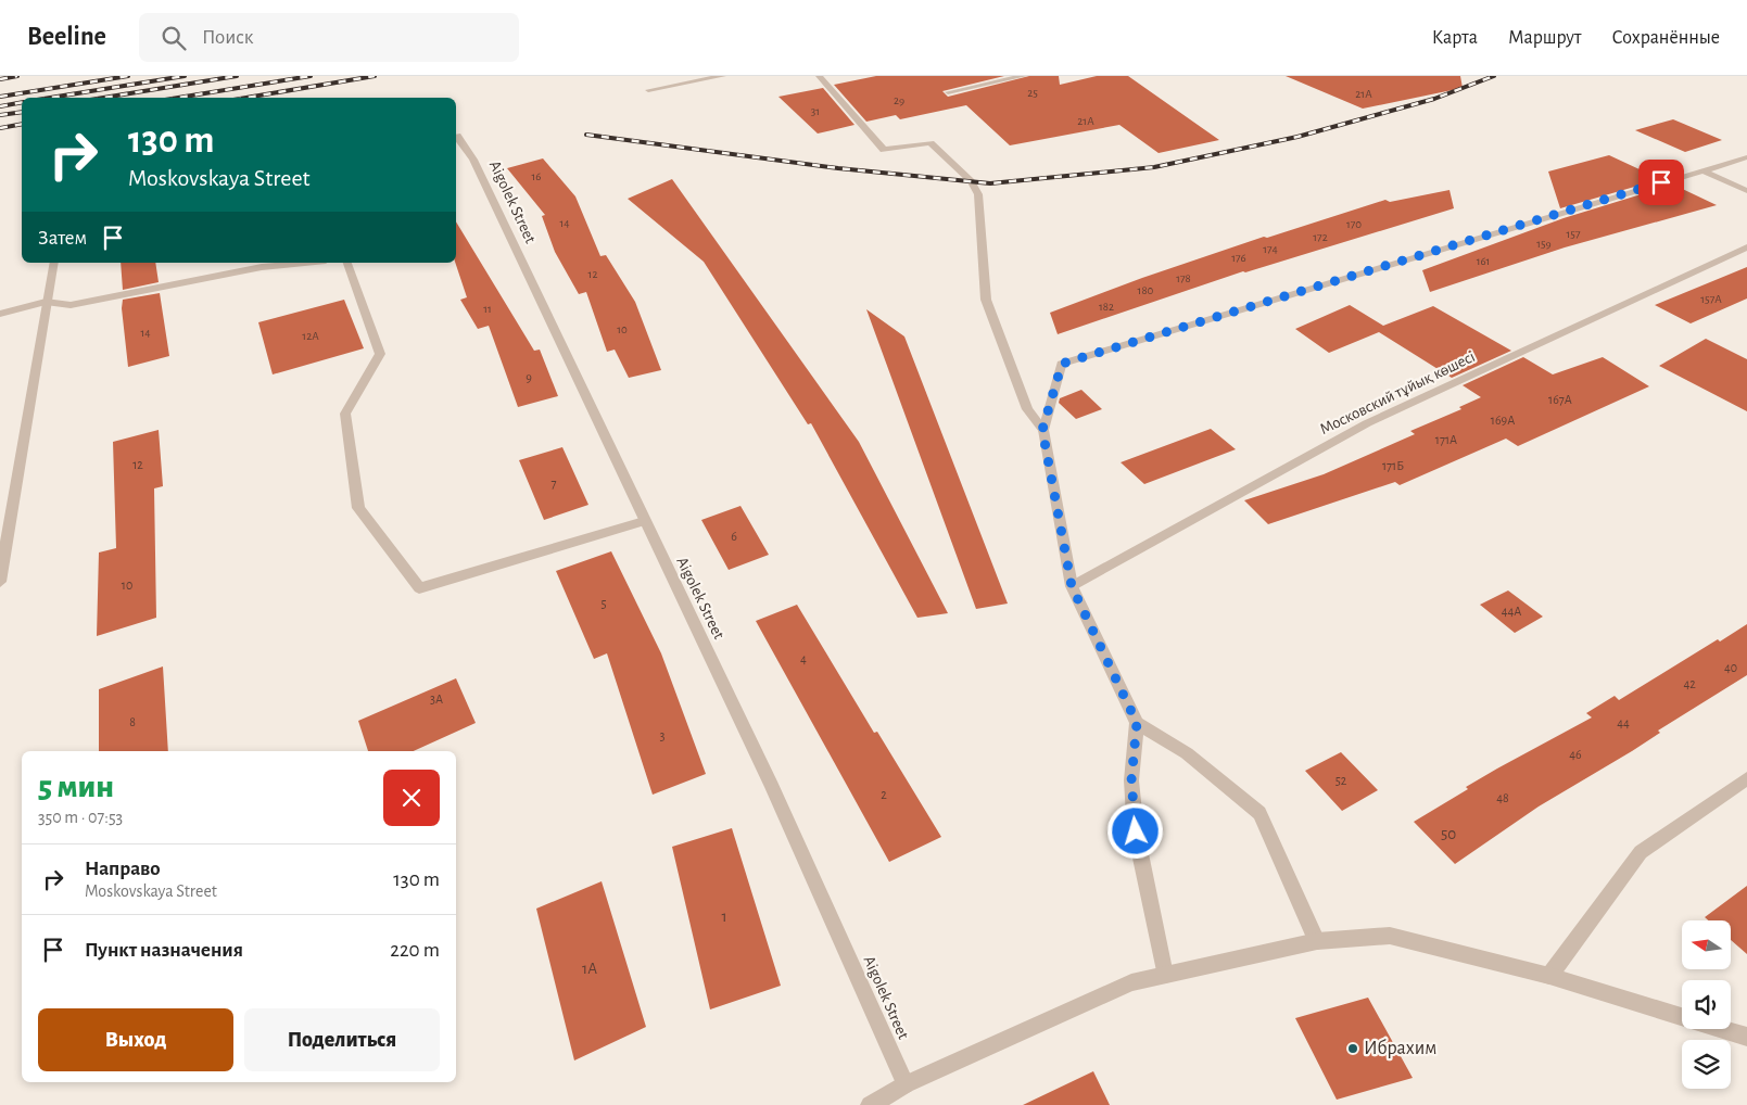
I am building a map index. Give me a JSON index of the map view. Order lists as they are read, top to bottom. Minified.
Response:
{"streets":{"street":["Aigolek Street","Московский тұйық көшесі"]},"places":["Ибрахим"],"house_numbers":["25","21А","29","31","21А","16","14","170","157","172","159","174","176","161","12","178","180","157А","182","11","10","14","12А","9","167А","169А","171А","12","171Б","7","6","10","5","44А","4","40","42","3А","8","44","3","46","52","2","48","50","1","1А"],"north":"left","page":{"header":"Beeline","search":"Поиск","nav":["Карта","Маршрут","Сохранённые"],"turn":["130 m","Moskovskaya Street"],"then":"Затем","heading":["5 мин","350 m · 07:53"],"list":[{"name":"Направо","note":"Moskovskaya Street","value":"130 m"},{"name":"Пункт назначения","value":"220 m"}],"buttons":["Выход","Поделиться"]}}
